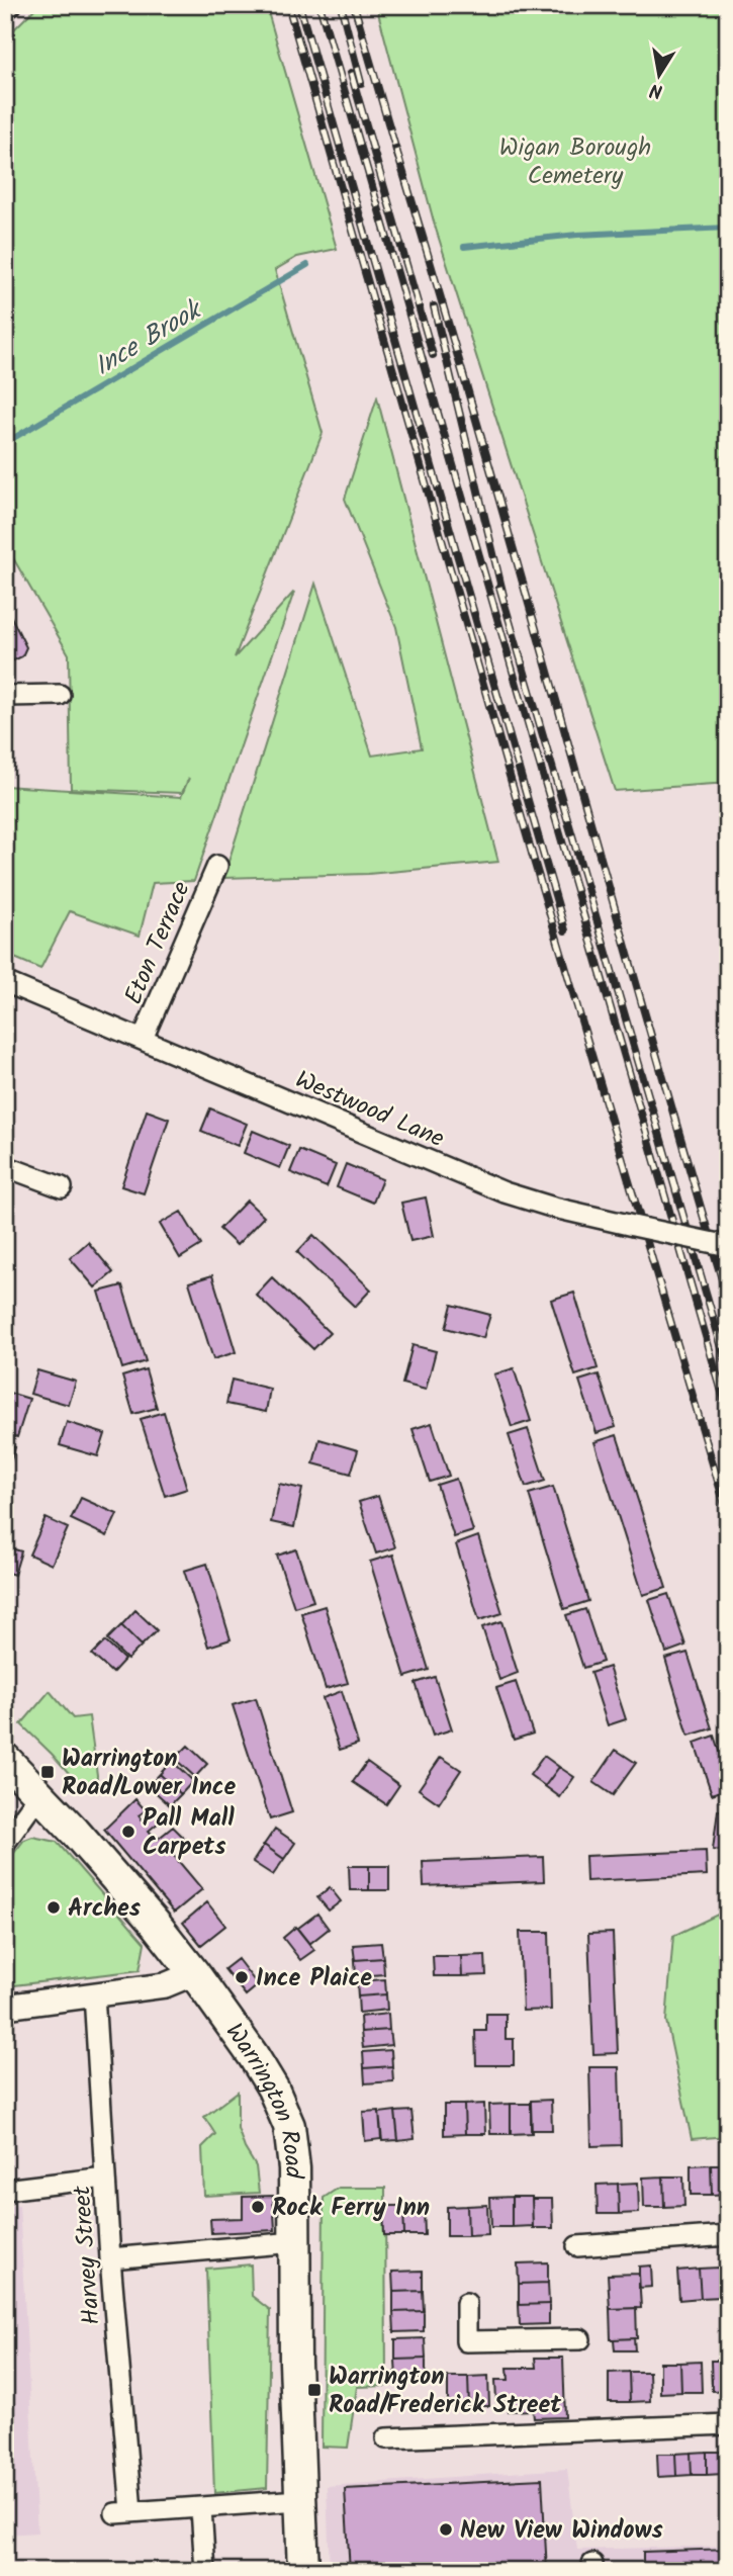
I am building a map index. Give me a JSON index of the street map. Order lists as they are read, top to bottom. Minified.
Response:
{"streets":{"main road":["Warrington Road"],"street":["Eton Terrace","Westwood Lane","Harvey Street"]},"crossings":[["Eton Terrace","Westwood Lane"]],"water":["Ince Brook"],"parks":["Wigan Borough Cemetery"],"places":{"transit":["Warrington Road/Lower Ince","Warrington Road/Frederick Street"],"other":["Pall Mall Carpets","Arches","Ince Plaice","Rock Ferry Inn","New View Windows"]},"north":"bottom"}
